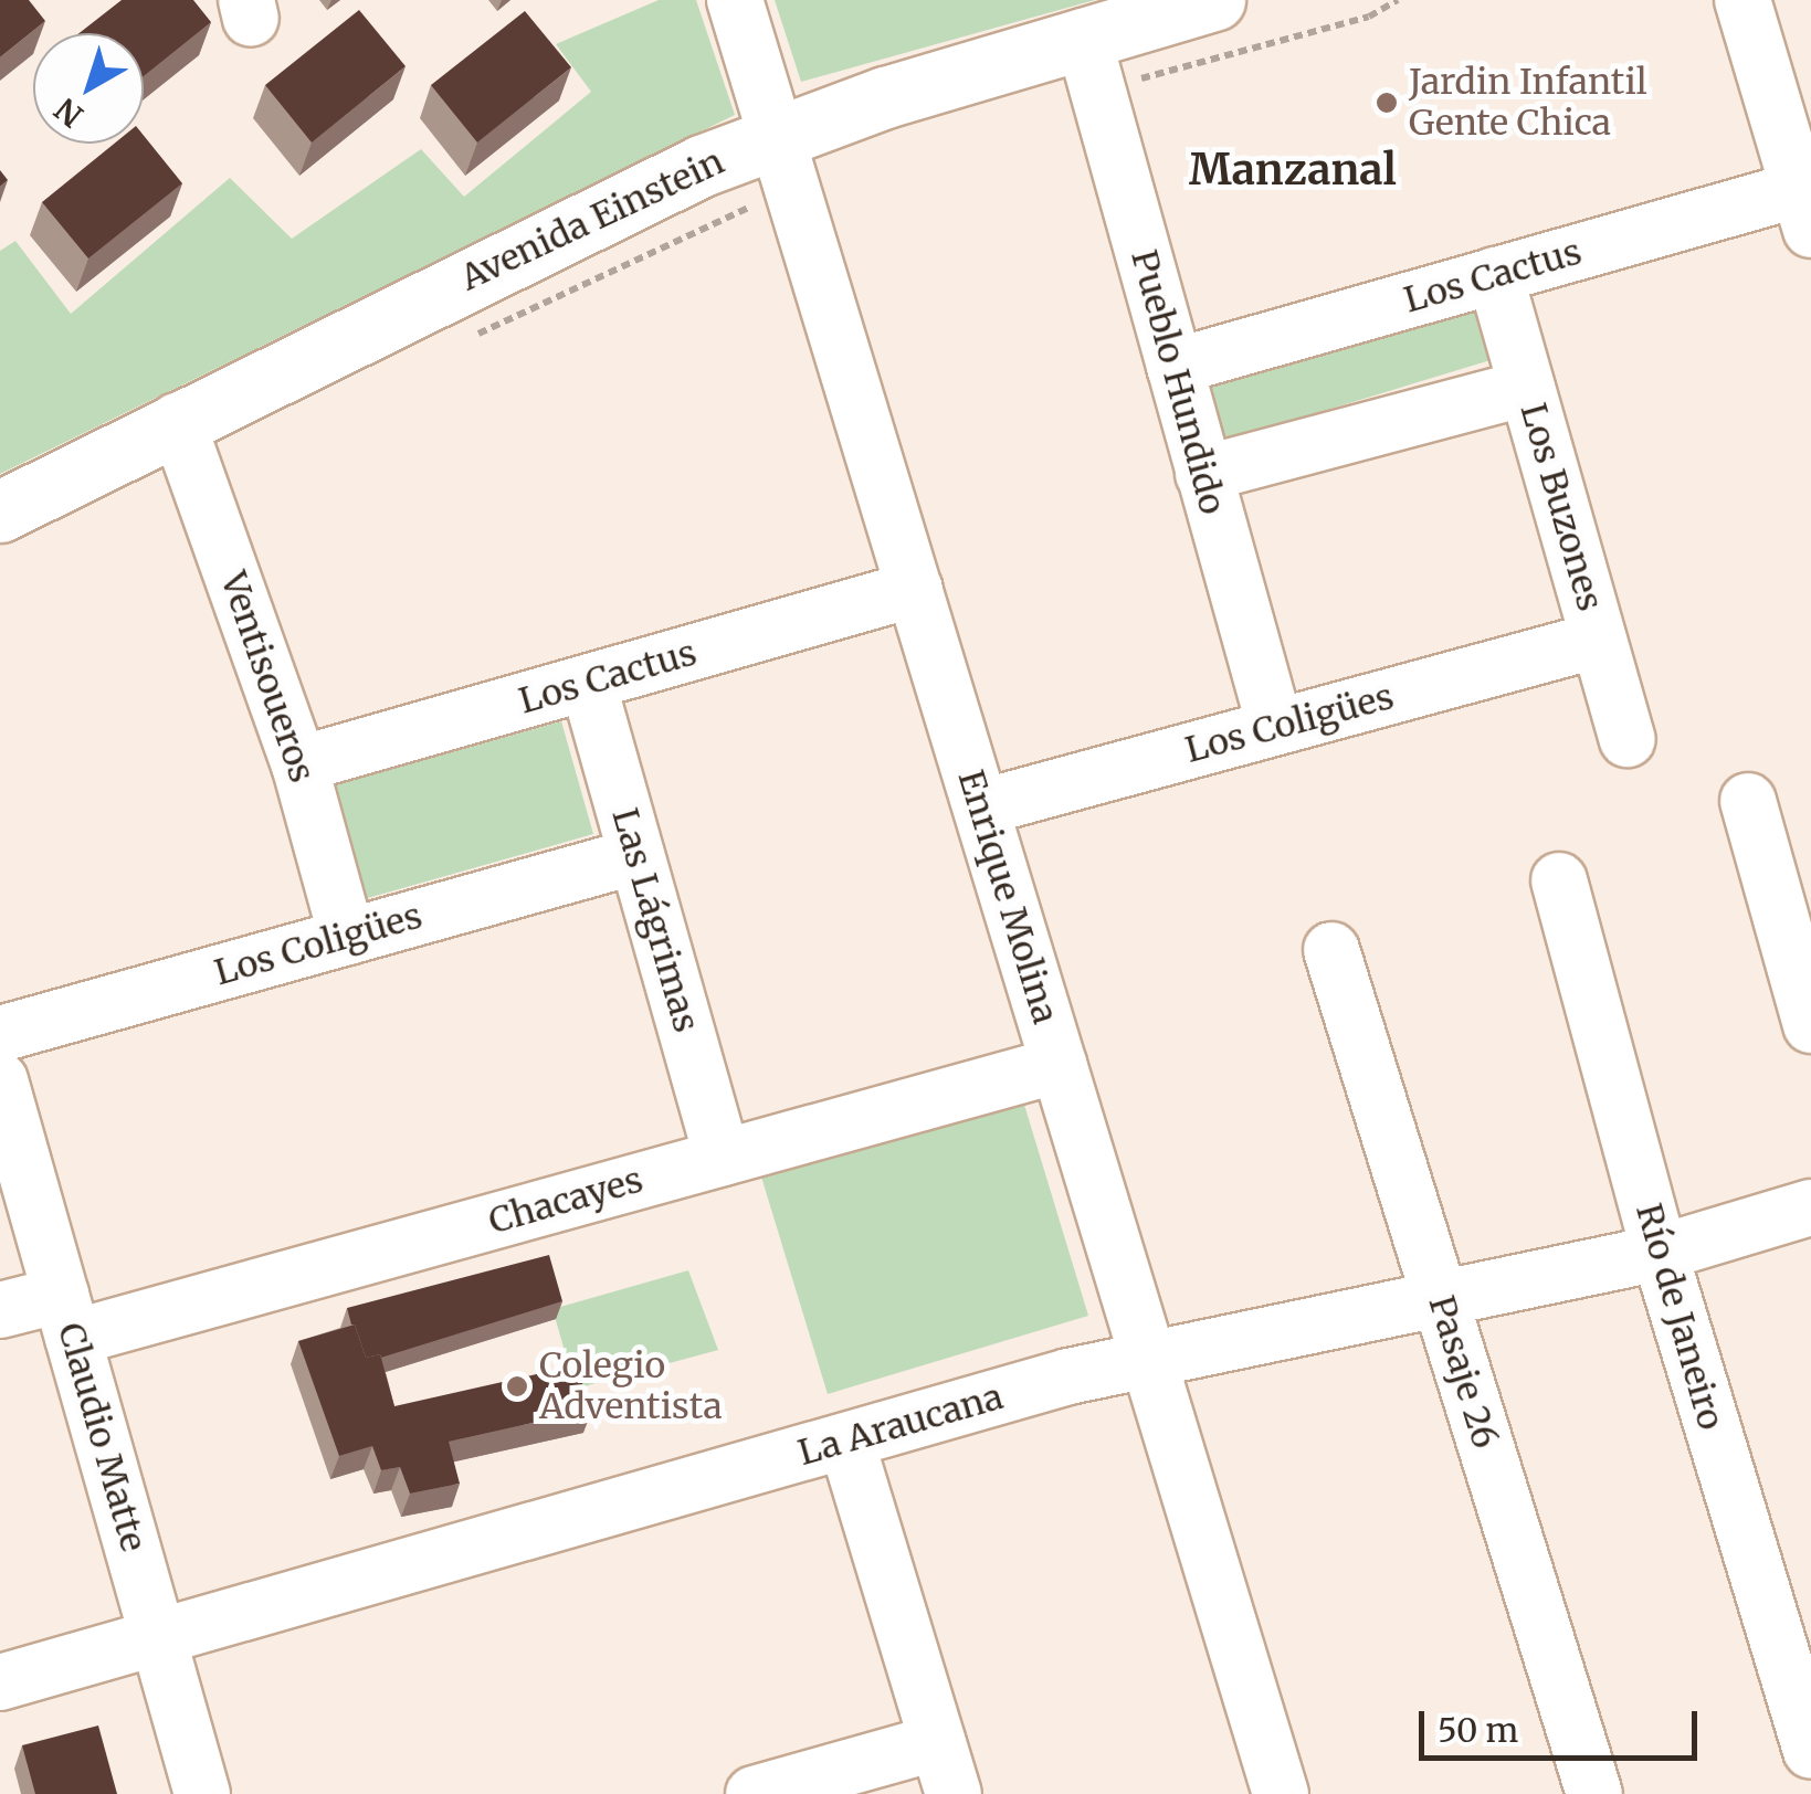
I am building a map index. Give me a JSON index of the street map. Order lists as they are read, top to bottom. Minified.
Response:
{"streets":{"main road":["Avenida Einstein"],"street":["Los Cactus","Pueblo Hundido","Los Buzones","Ventisoueros","Los Coligües","Enrique Molina","Las Lágrimas","Chacayes","Río de Janeiro","Pasaje 26","La Araucana","Claudio Matte"]},"crossings":[["Avenida Einstein","Pueblo Hundido"],["Avenida Einstein","Ventisoueros"],["Avenida Einstein","Enrique Molina"],["Los Cactus","Pueblo Hundido"],["Los Cactus","Los Buzones"],["Los Cactus","Ventisoueros"],["Los Cactus","Enrique Molina"],["Los Cactus","Las Lágrimas"],["Pueblo Hundido","Los Coligües"],["Los Buzones","Los Coligües"],["Ventisoueros","Los Coligües"],["Los Coligües","Enrique Molina"],["Los Coligües","Las Lágrimas"],["Enrique Molina","Chacayes"],["Enrique Molina","La Araucana"],["Las Lágrimas","Chacayes"],["Chacayes","Claudio Matte"],["Río de Janeiro","La Araucana"],["Pasaje 26","La Araucana"],["La Araucana","Claudio Matte"]],"districts":["Manzanal"],"places":["Jardin Infantil Gente Chica","Colegio Adventista"],"scale_bar":"50 m","north":"bottom left"}
